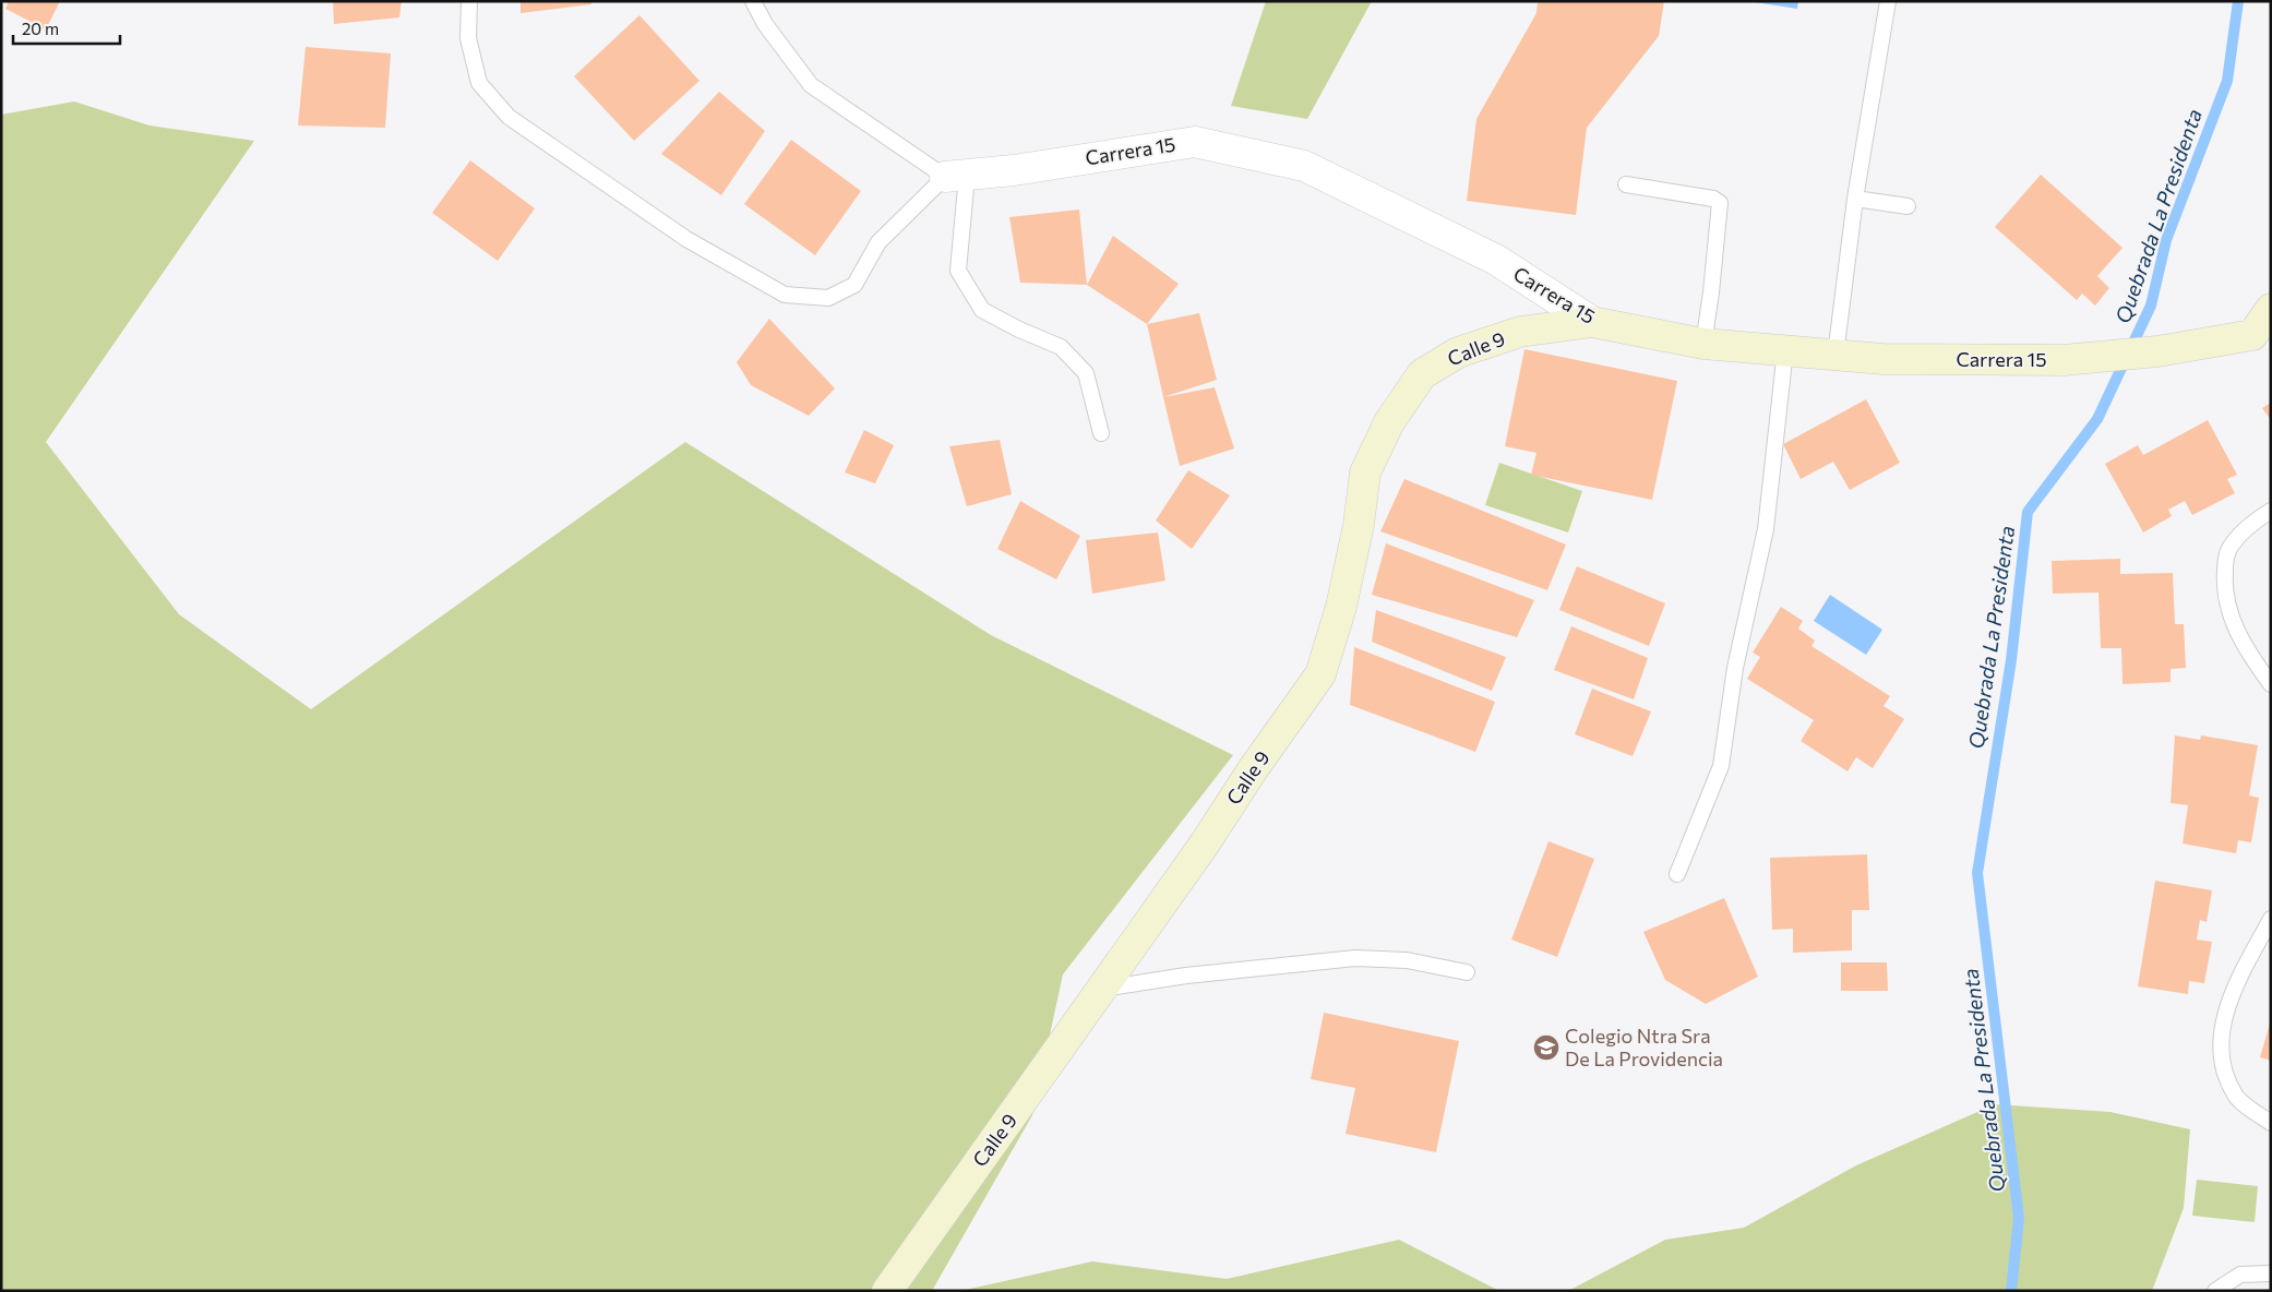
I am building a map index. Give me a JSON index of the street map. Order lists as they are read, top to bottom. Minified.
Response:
{"streets":{"street":["Carrera 15","Calle 9"]},"crossings":[["Carrera 15","Calle 9"]],"water":["Quebrada La Presidenta"],"places":{"school or university":["Colegio Ntra Sra De La Providencia"]},"scale_bar":"20 m"}
